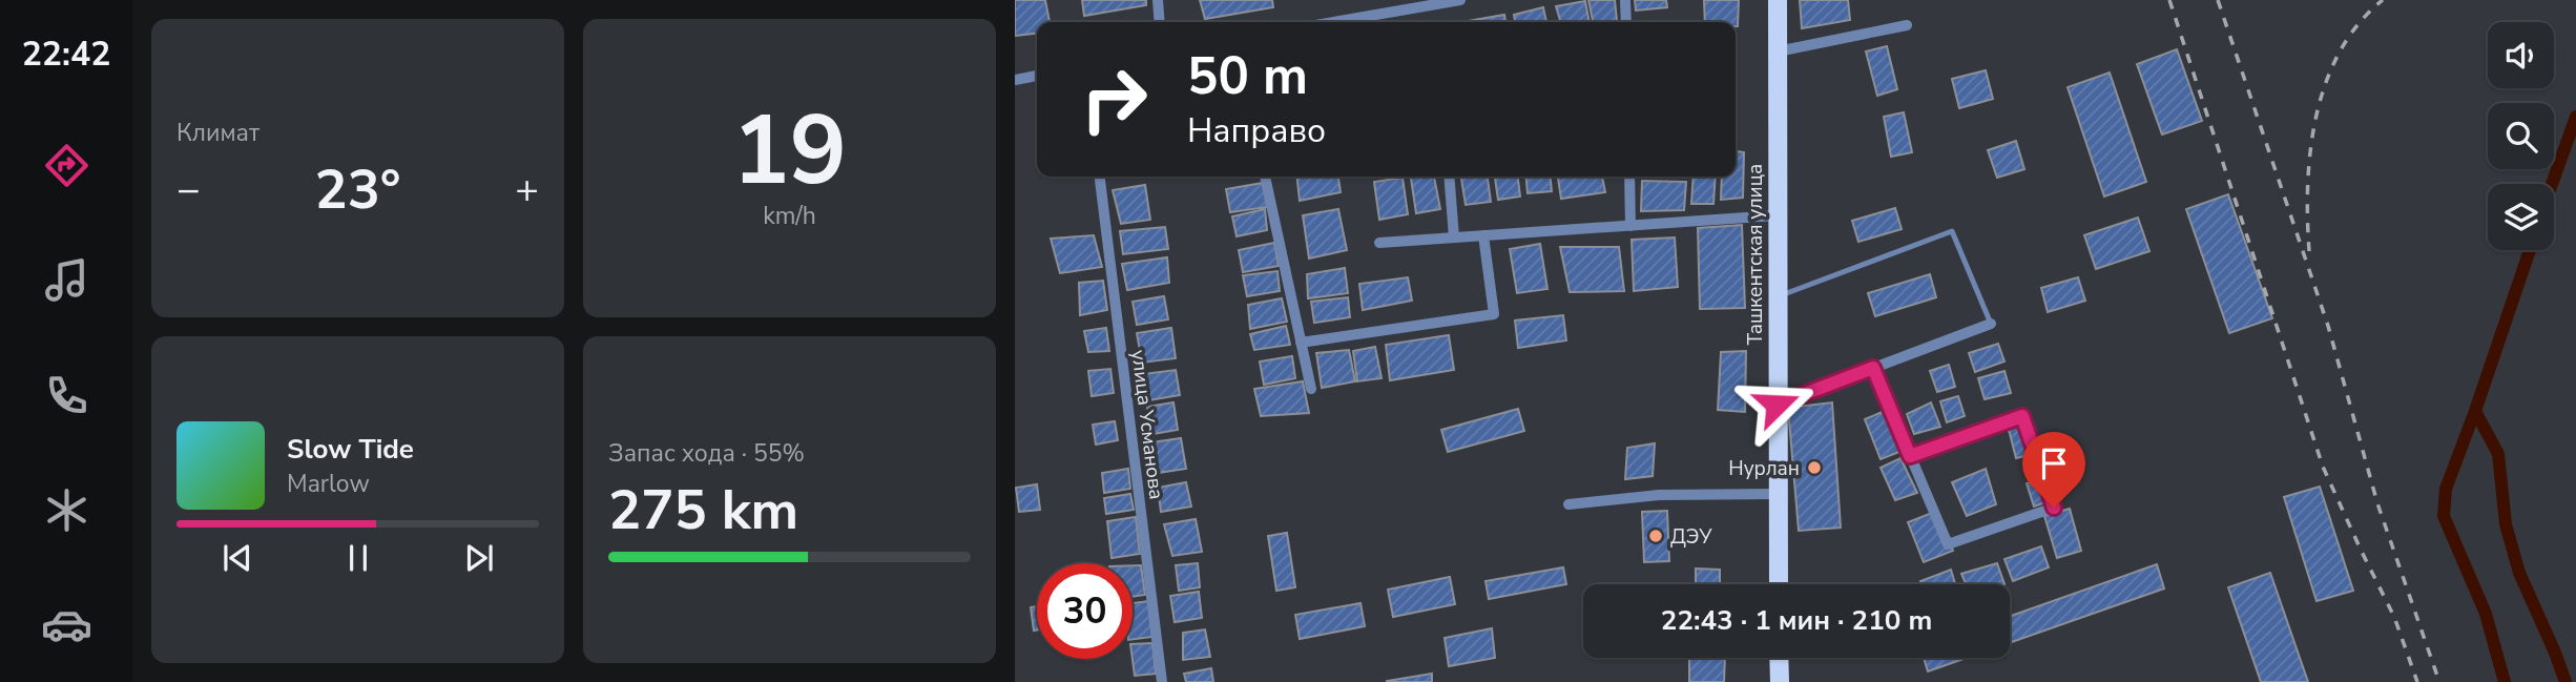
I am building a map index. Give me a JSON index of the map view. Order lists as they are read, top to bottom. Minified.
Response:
{"streets":{"main road":["Ташкентская улица"],"street":["улица Усманова"]},"places":["Нурлан","ДЭУ"],"page":{"tabs":"22:42","tile":["Климат",["19","km/h"],["Запас хода · 55%","275 km"]],"turn":["50 m","Направо"],"heat":["−","23°","+"],"song":["Slow Tide","Marlow"],"limit":"30","trip":"22:43 · 1 мин · 210 m"}}
